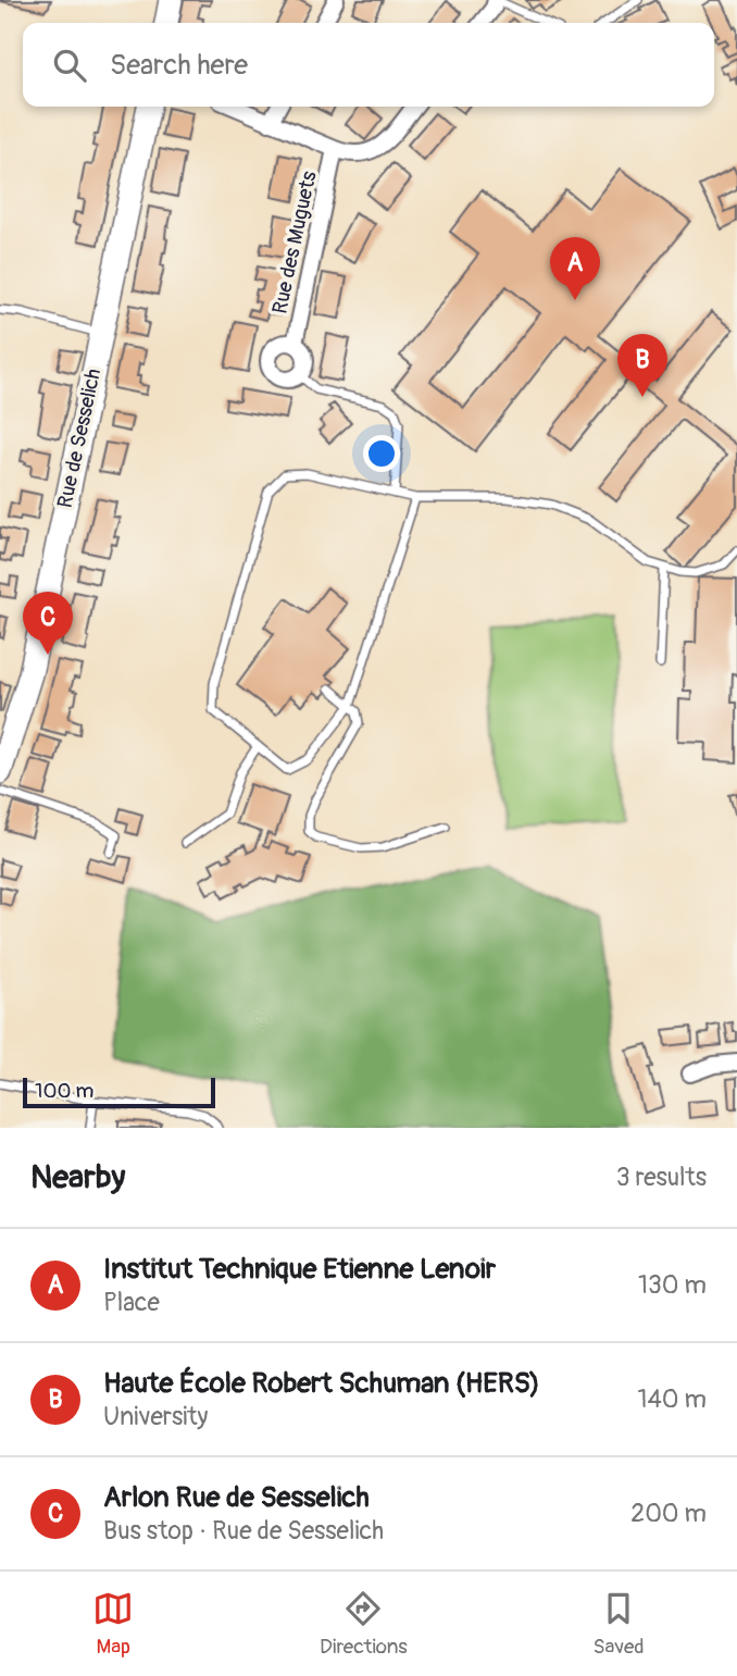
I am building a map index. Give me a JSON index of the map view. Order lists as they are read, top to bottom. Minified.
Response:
{"streets":{"street":["Rue des Muguets","Rue de Sesselich"]},"scale_bar":"100 m","page":{"search":"Search here","pins":["A","B","C"],"scale":"100 m","heading":["Nearby","3 results"],"list":[{"mark":"A","name":"Institut Technique Etienne Lenoir","note":"Place","value":"130 m"},{"mark":"B","name":"Haute École Robert Schuman (HERS)","note":"University","value":"140 m"},{"mark":"C","name":"Arlon Rue de Sesselich","note":"Bus stop · Rue de Sesselich","value":"200 m"}],"nav":["Map","Directions","Saved"]}}
